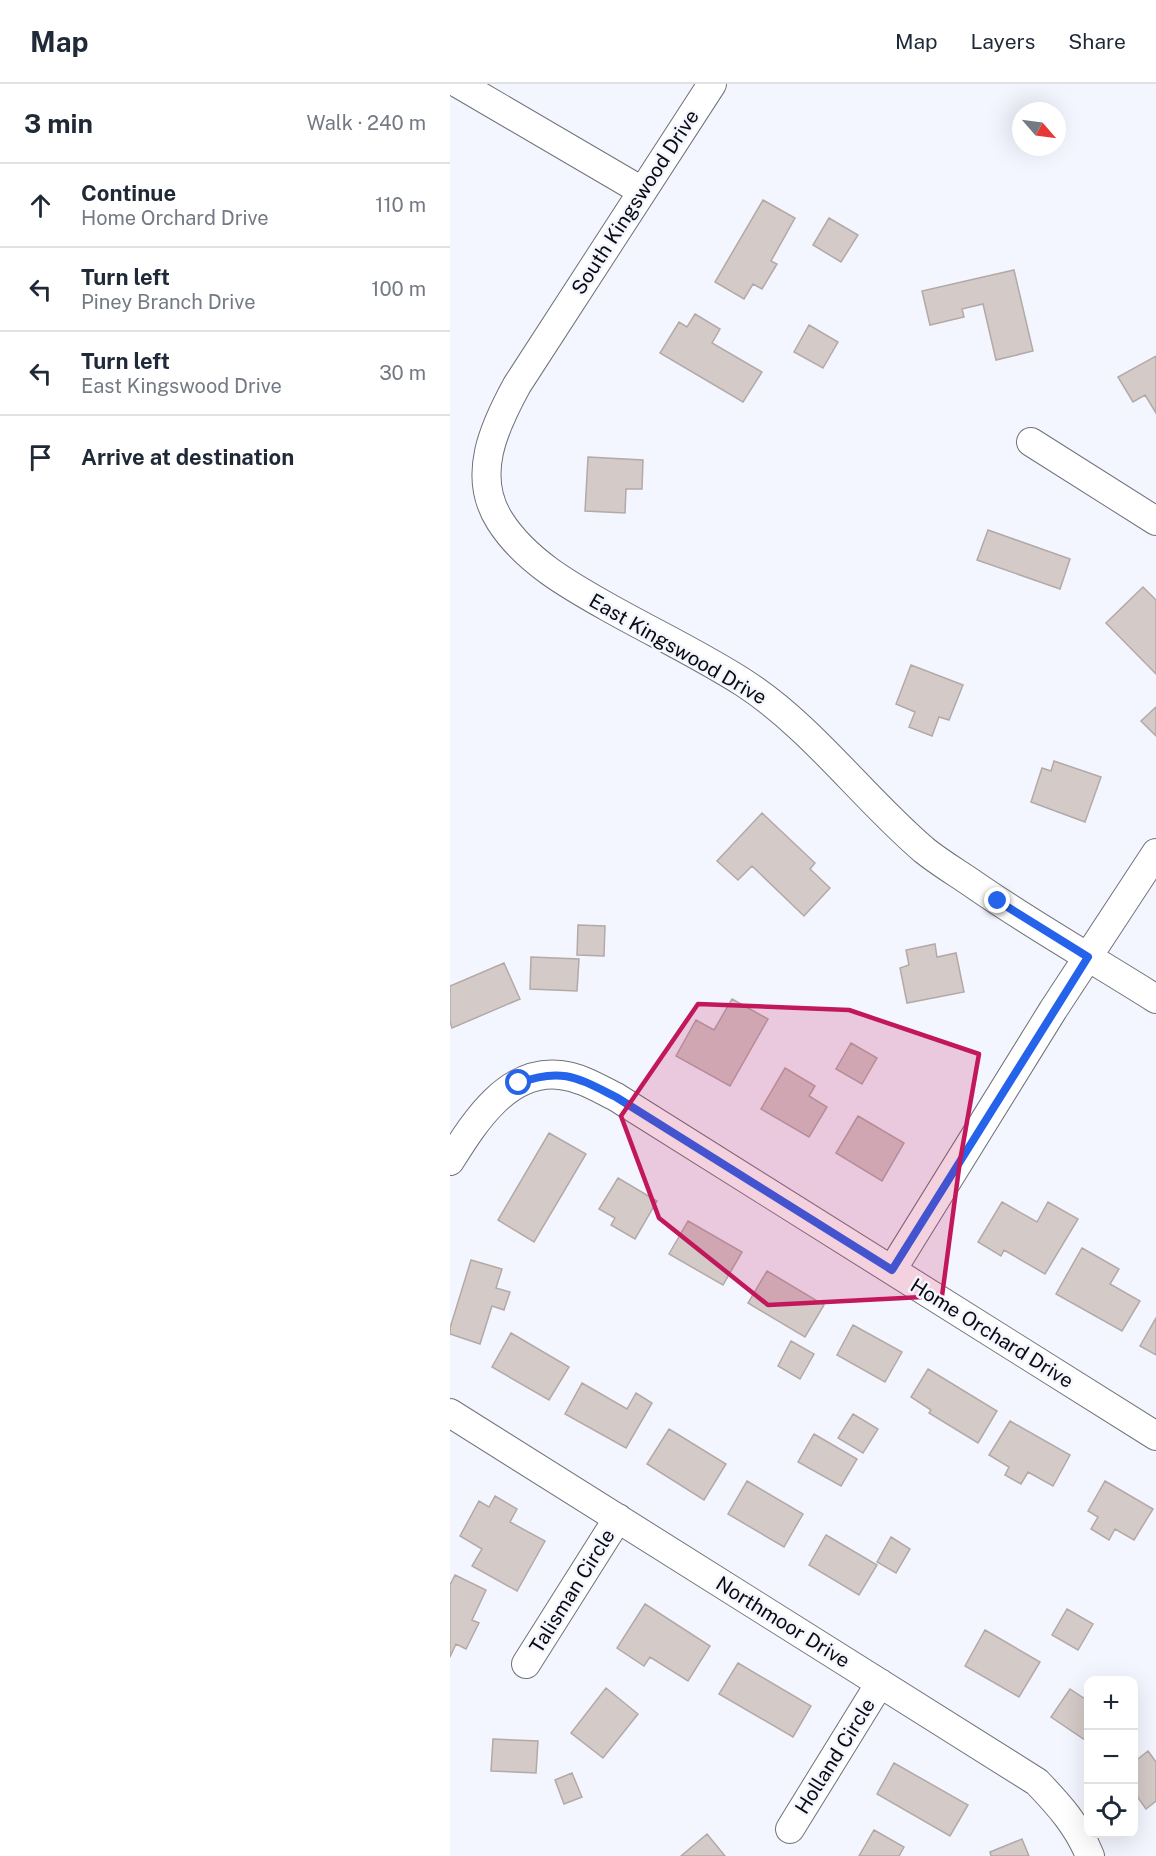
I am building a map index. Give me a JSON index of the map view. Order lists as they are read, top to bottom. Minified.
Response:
{"streets":{"street":["South Kingswood Drive","East Kingswood Drive","Home Orchard Drive","Talisman Circle","Northmoor Drive","Holland Circle"]},"crossings":[["South Kingswood Drive","East Kingswood Drive"],["Talisman Circle","Northmoor Drive"],["Northmoor Drive","Holland Circle"]],"north":"bottom right","page":{"header":"Map","nav":["Map","Layers","Share"],"heading":["3 min","Walk · 240 m"],"list":[["Continue","Home Orchard Drive","110 m"],["Turn left","Piney Branch Drive","100 m"],["Turn left","East Kingswood Drive","30 m"],"Arrive at destination"],"map_buttons":["+","−"]}}
